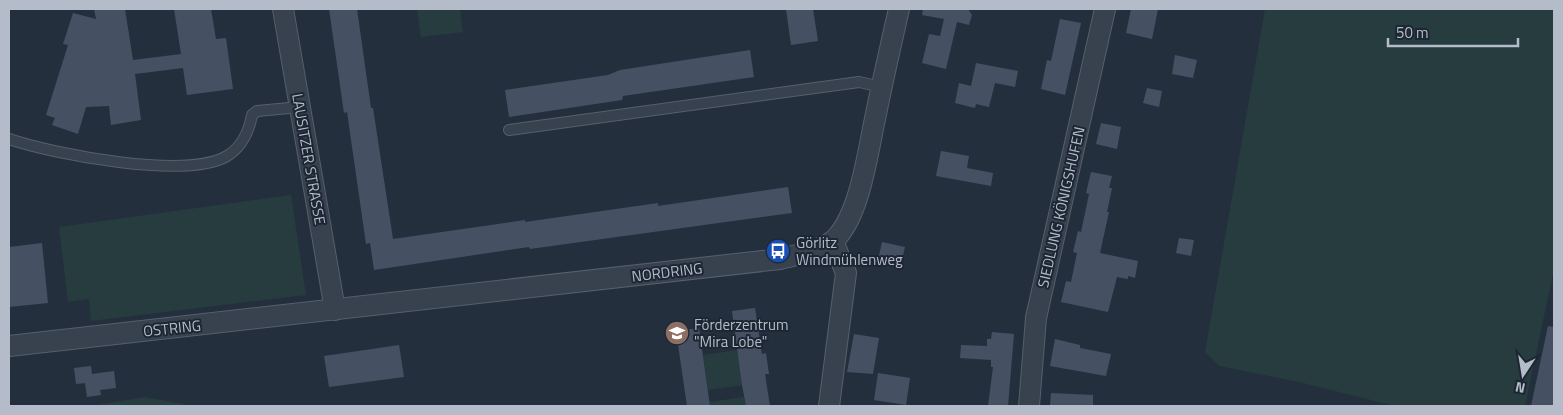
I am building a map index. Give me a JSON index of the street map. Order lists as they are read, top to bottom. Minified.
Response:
{"streets":{"street":["LAUSITZER STRASSE","SIEDLUNG KÖNIGSHUFEN","NORDRING","OSTRING"]},"crossings":[["LAUSITZER STRASSE","NORDRING"],["LAUSITZER STRASSE","OSTRING"],["NORDRING","OSTRING"]],"places":{"bus stop":["Görlitz Windmühlenweg"],"school or university":["Förderzentrum \"Mira Lobe\""]},"scale_bar":"50 m","north":"bottom"}
